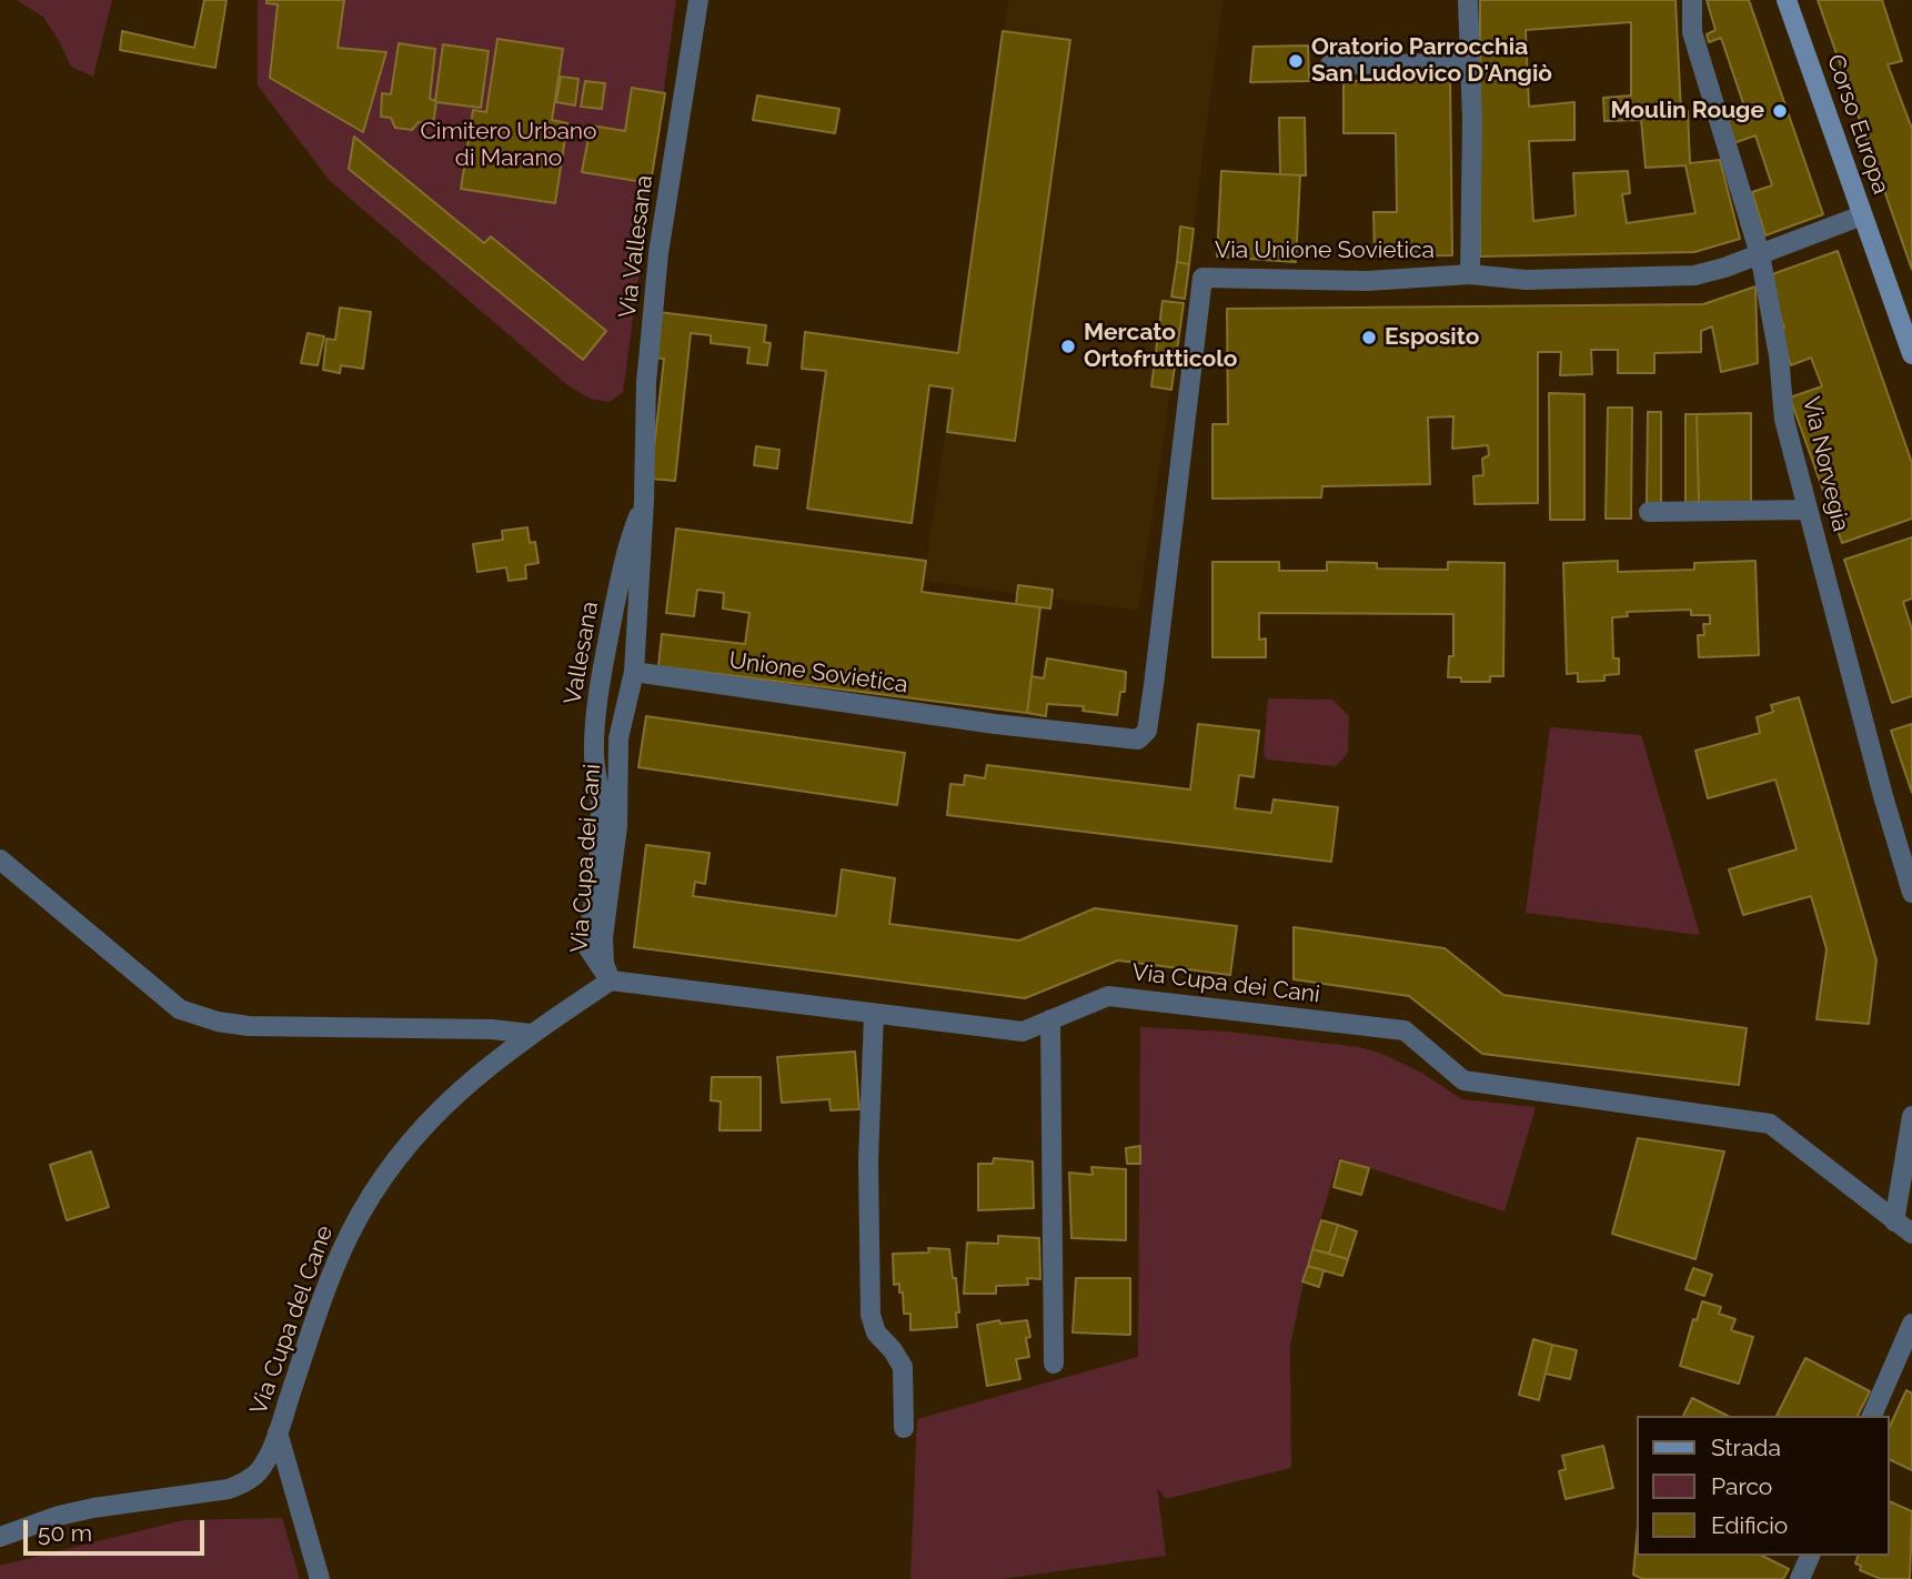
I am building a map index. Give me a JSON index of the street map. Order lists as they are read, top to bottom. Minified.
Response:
{"streets":{"main road":["Corso Europa"],"street":["Via Vallesana","Via Unione Sovietica","Via Norvegia","Vallesana","Unione Sovietica","Via Cupa dei Cani","Via Cupa del Cane"]},"crossings":[["Corso Europa","Via Unione Sovietica"],["Via Vallesana","Vallesana"],["Via Unione Sovietica","Via Norvegia"],["Via Unione Sovietica","Unione Sovietica"],["Vallesana","Unione Sovietica"],["Vallesana","Via Cupa dei Cani"],["Vallesana","Via Cupa del Cane"],["Unione Sovietica","Via Cupa dei Cani"],["Via Cupa dei Cani","Via Cupa del Cane"]],"parks":["Cimitero Urbano di Marano"],"places":["Oratorio Parrocchia San Ludovico D'Angiò","Moulin Rouge","Esposito","Mercato Ortofrutticolo"],"legend":["Strada","Parco","Edificio"],"scale_bar":"50 m"}
